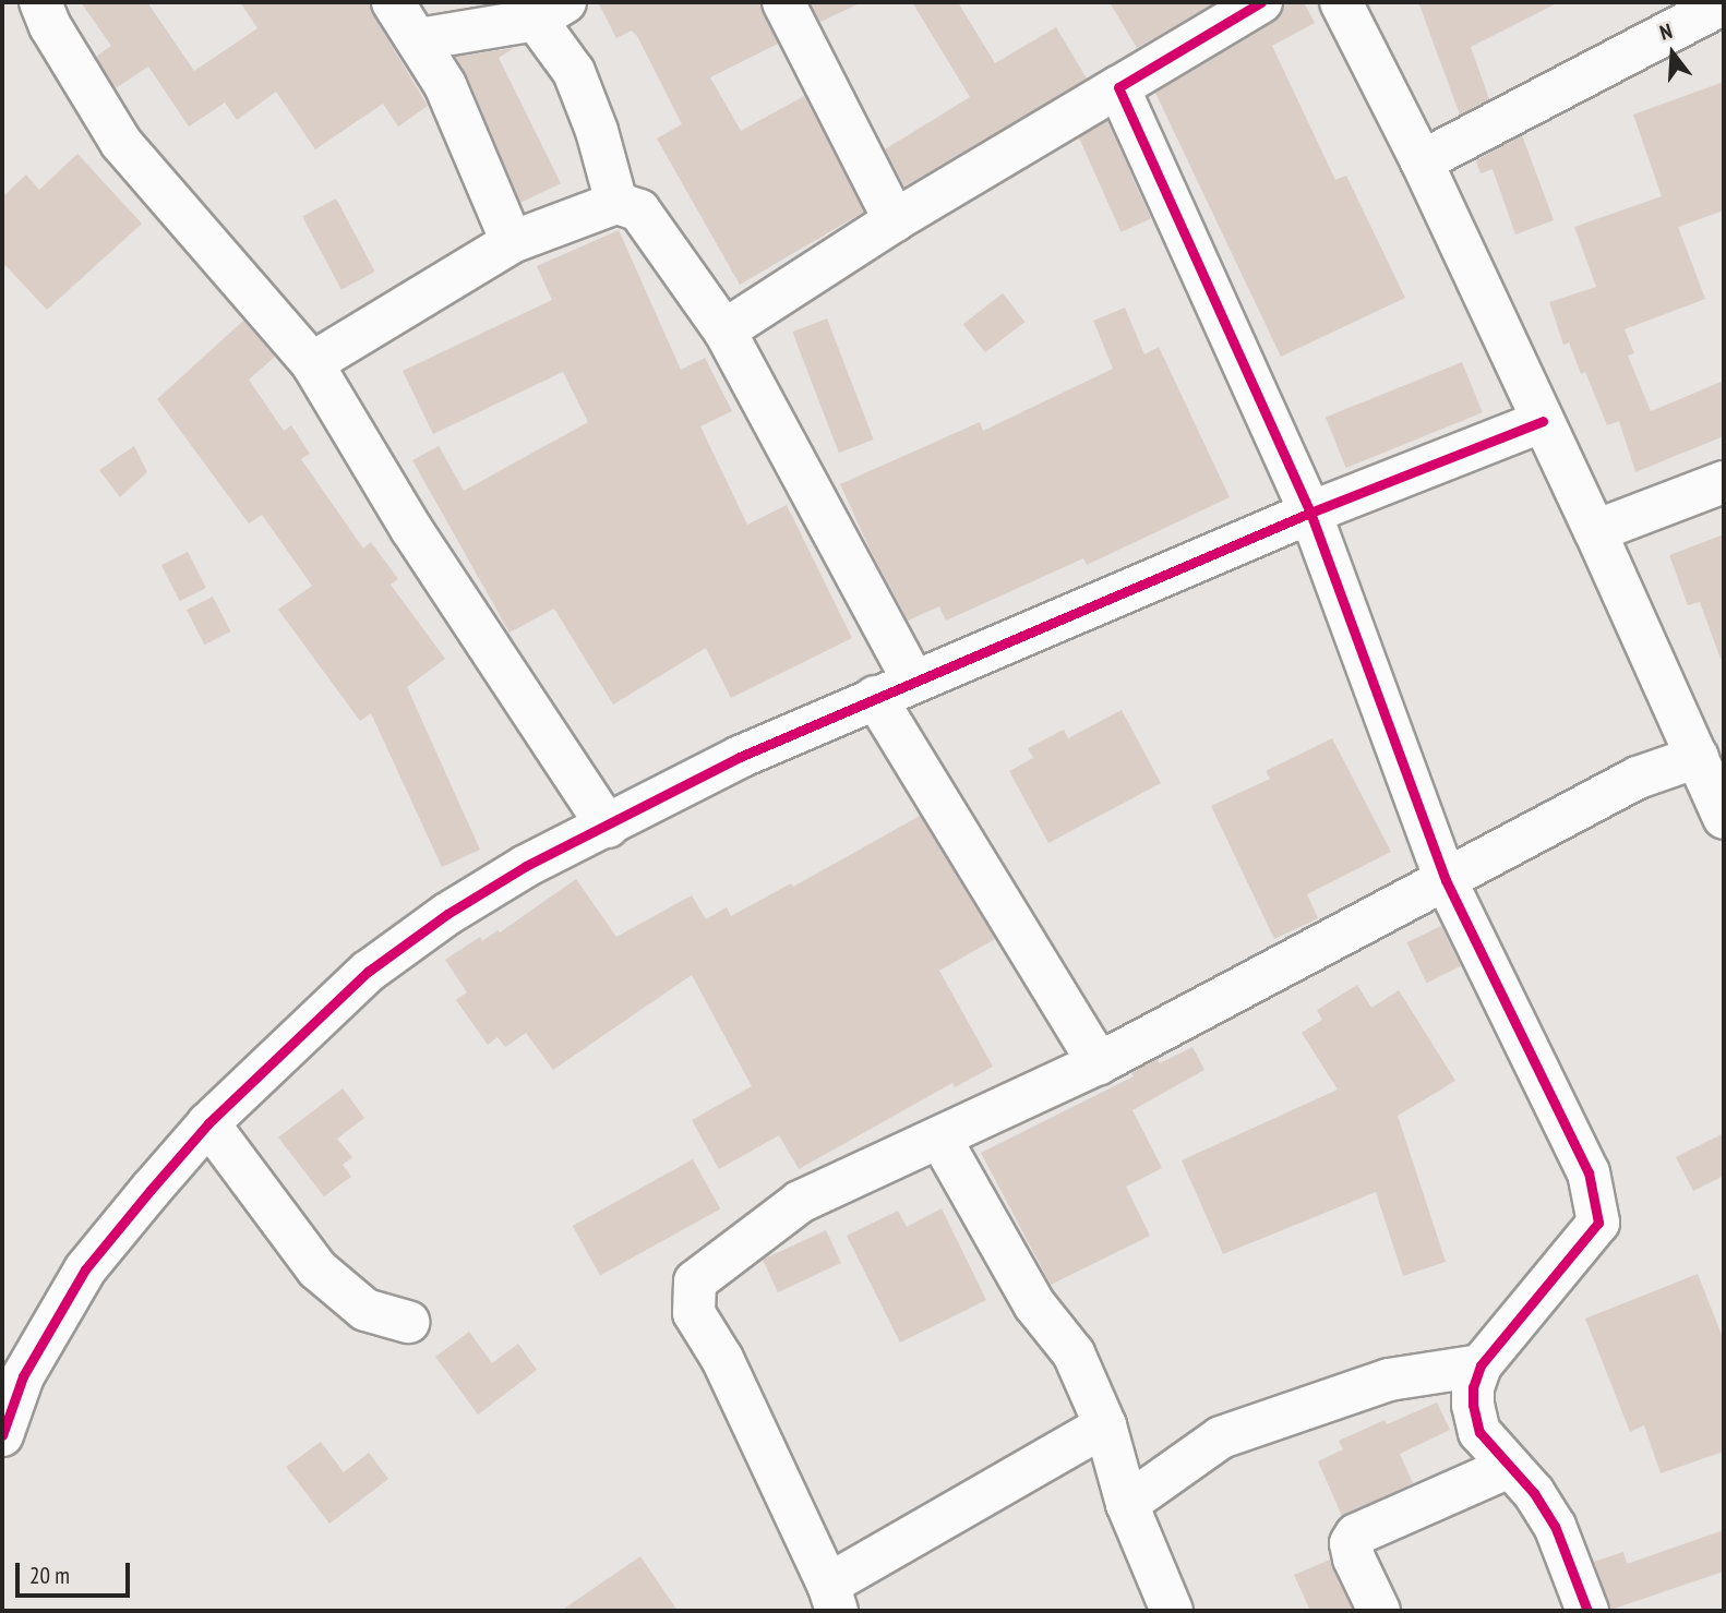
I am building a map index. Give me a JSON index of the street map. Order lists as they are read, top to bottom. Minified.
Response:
{"scale_bar":"20 m","north":"top"}
